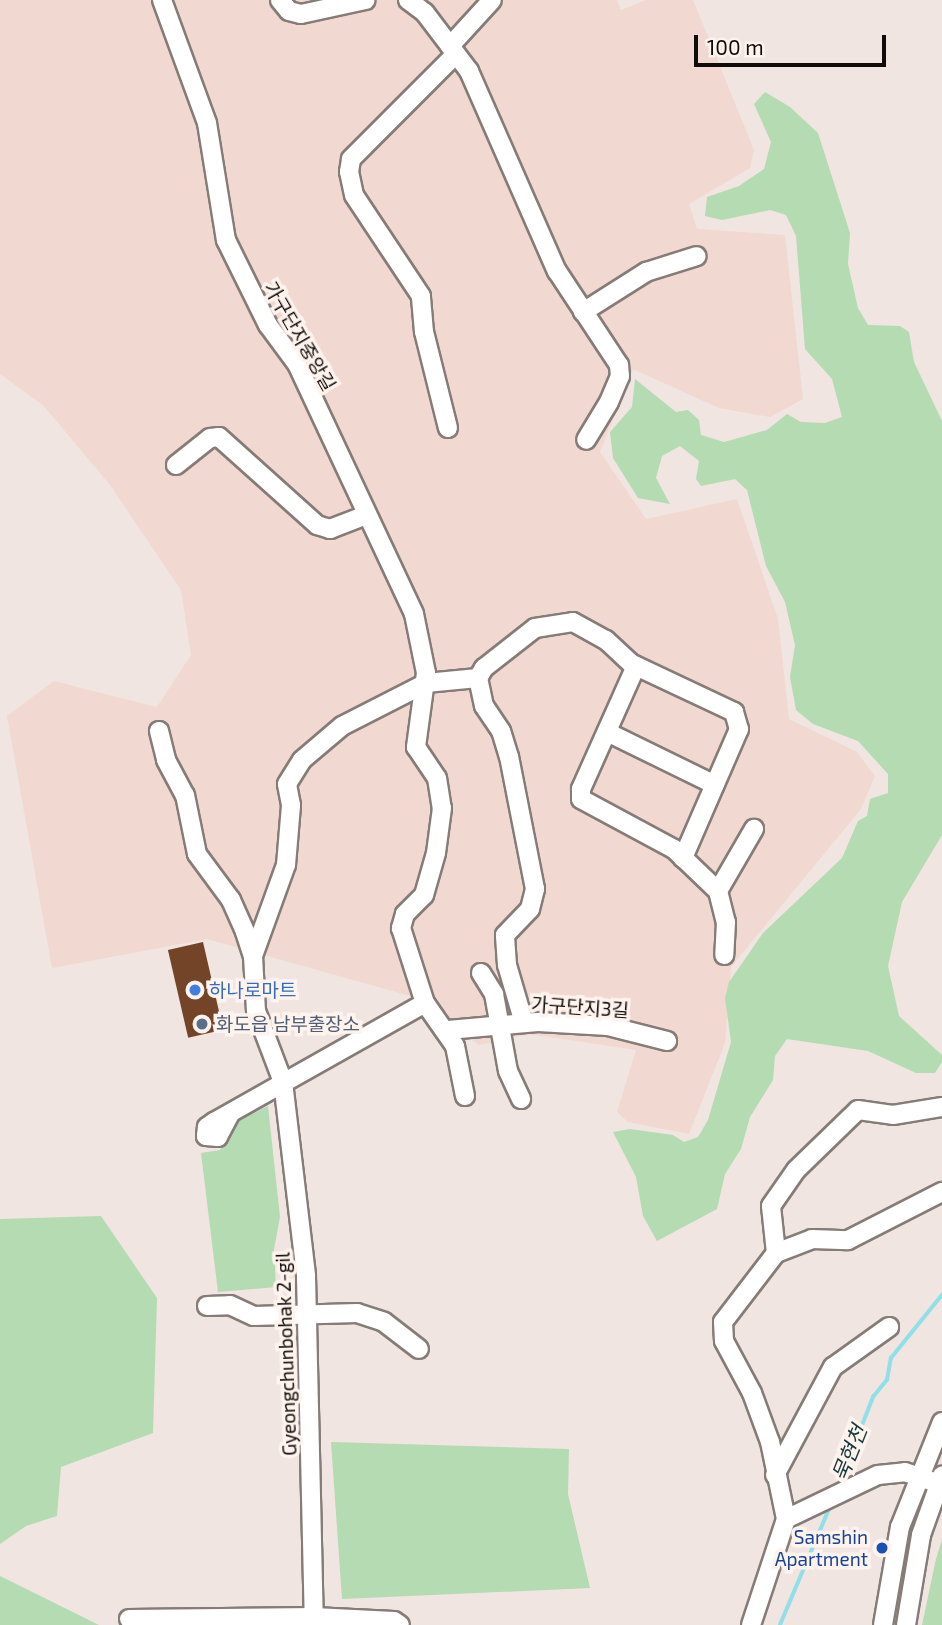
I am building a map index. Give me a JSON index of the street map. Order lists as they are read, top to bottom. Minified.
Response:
{"streets":{"street":["가구단지중앙길","가구단지3길","Gyeongchunbohak 2-gil"]},"water":["묵현천"],"places":["하나로마트","화도읍 남부출장소","Samshin Apartment"],"scale_bar":"100 m"}
